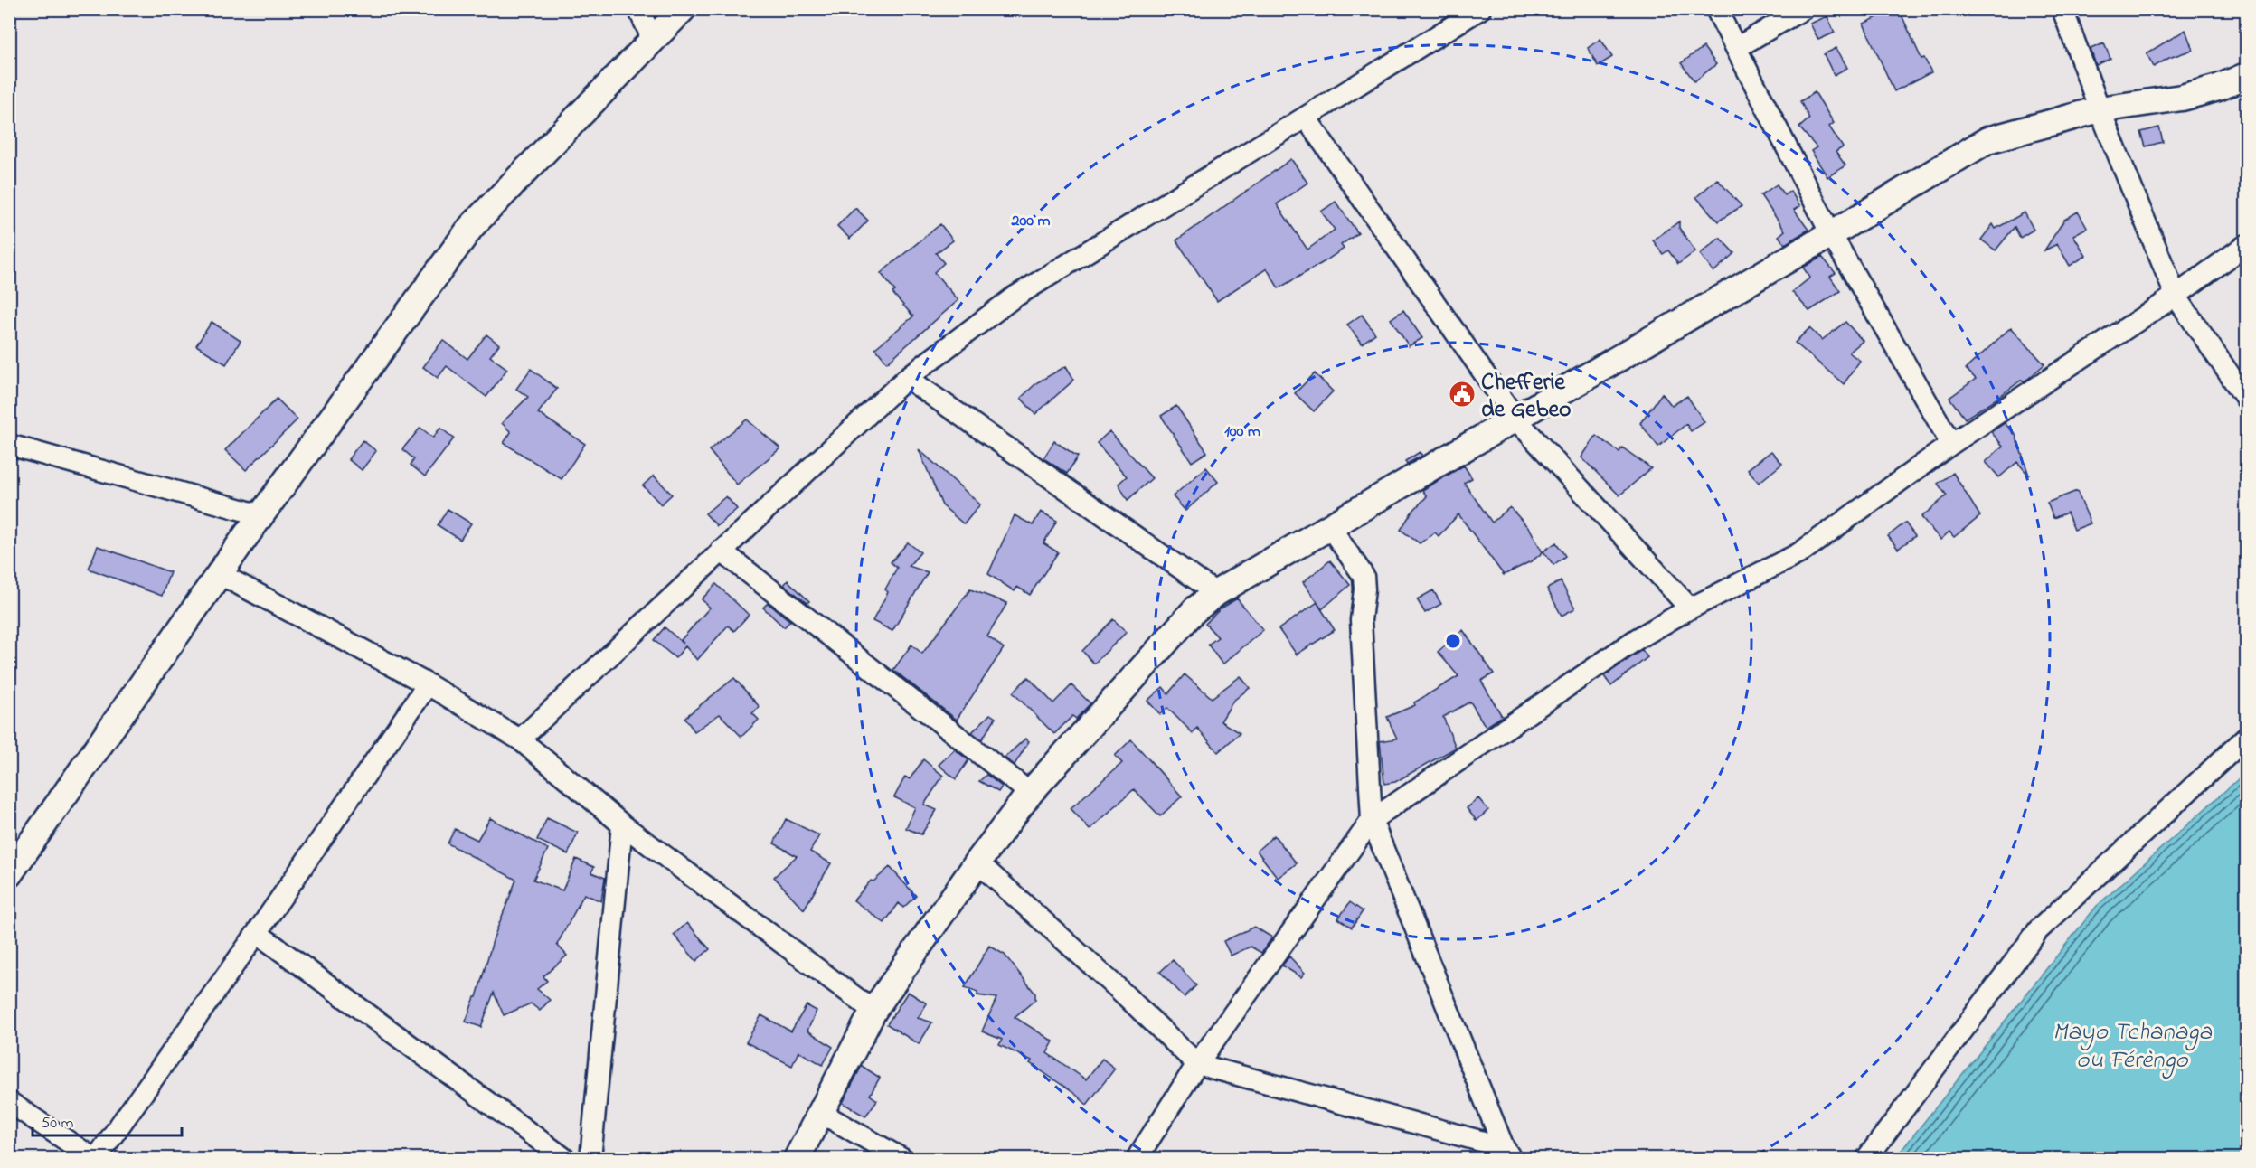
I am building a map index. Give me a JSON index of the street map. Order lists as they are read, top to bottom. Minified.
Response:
{"water":["Mayo Tchanaga ou Férèngo"],"places":{"public building":["Chefferie de Gebeo"]},"scale_bar":"50 m","rings":["200 m","100 m"]}
